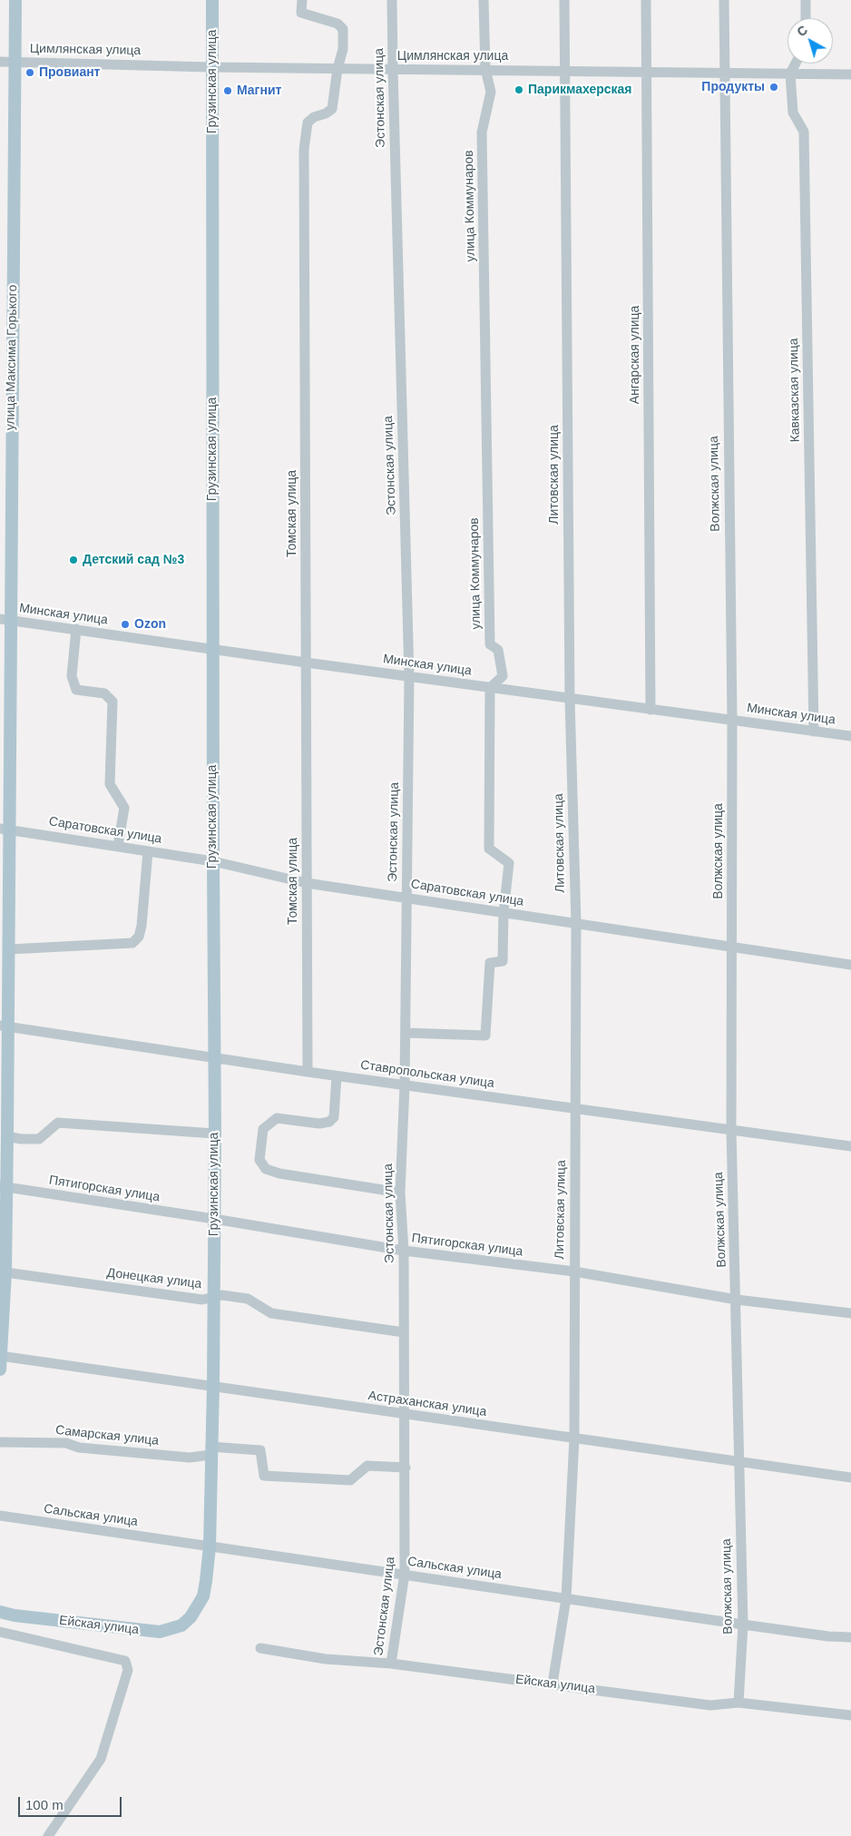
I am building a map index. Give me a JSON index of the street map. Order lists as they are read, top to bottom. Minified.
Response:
{"streets":{"main road":["Грузинская улица","улица Максима Горького","Ейская улица"],"street":["Цимлянская улица","Эстонская улица","улица Коммунаров","Ангарская улица","Кавказская улица","Литовская улица","Волжская улица","Томская улица","Минская улица","Саратовская улица","Ставропольская улица","Пятигорская улица","Донецкая улица","Астраханская улица","Самарская улица","Сальская улица"]},"crossings":[["Цимлянская улица","Грузинская улица"],["Цимлянская улица","Эстонская улица"],["Цимлянская улица","улица Коммунаров"],["Цимлянская улица","Ангарская улица"],["Цимлянская улица","улица Максима Горького"],["Цимлянская улица","Кавказская улица"],["Цимлянская улица","Литовская улица"],["Цимлянская улица","Волжская улица"],["Цимлянская улица","Томская улица"],["Грузинская улица","Минская улица"],["Грузинская улица","Саратовская улица"],["Грузинская улица","Ставропольская улица"],["Грузинская улица","Пятигорская улица"],["Грузинская улица","Донецкая улица"],["Грузинская улица","Астраханская улица"],["Грузинская улица","Самарская улица"],["Грузинская улица","Сальская улица"],["Грузинская улица","Ейская улица"],["Эстонская улица","Минская улица"],["Эстонская улица","Саратовская улица"],["Эстонская улица","Ставропольская улица"],["Эстонская улица","Пятигорская улица"],["Эстонская улица","Донецкая улица"],["Эстонская улица","Астраханская улица"],["Эстонская улица","Самарская улица"],["Эстонская улица","Сальская улица"],["Эстонская улица","Ейская улица"],["улица Коммунаров","Минская улица"],["Ангарская улица","Минская улица"],["улица Максима Горького","Минская улица"],["улица Максима Горького","Саратовская улица"],["улица Максима Горького","Ставропольская улица"],["улица Максима Горького","Пятигорская улица"],["улица Максима Горького","Донецкая улица"],["улица Максима Горького","Астраханская улица"],["Кавказская улица","Минская улица"],["Литовская улица","Минская улица"],["Литовская улица","Саратовская улица"],["Литовская улица","Ставропольская улица"],["Литовская улица","Пятигорская улица"],["Литовская улица","Астраханская улица"],["Литовская улица","Сальская улица"],["Литовская улица","Ейская улица"],["Волжская улица","Минская улица"],["Волжская улица","Саратовская улица"],["Волжская улица","Ставропольская улица"],["Волжская улица","Пятигорская улица"],["Волжская улица","Астраханская улица"],["Волжская улица","Сальская улица"],["Волжская улица","Ейская улица"],["Томская улица","Минская улица"],["Томская улица","Саратовская улица"],["Томская улица","Ставропольская улица"]],"places":["Провиант","Продукты","Парикмахерская","Магнит","Детский сад №3","Ozon"],"scale_bar":"100 m","north":"top left"}
